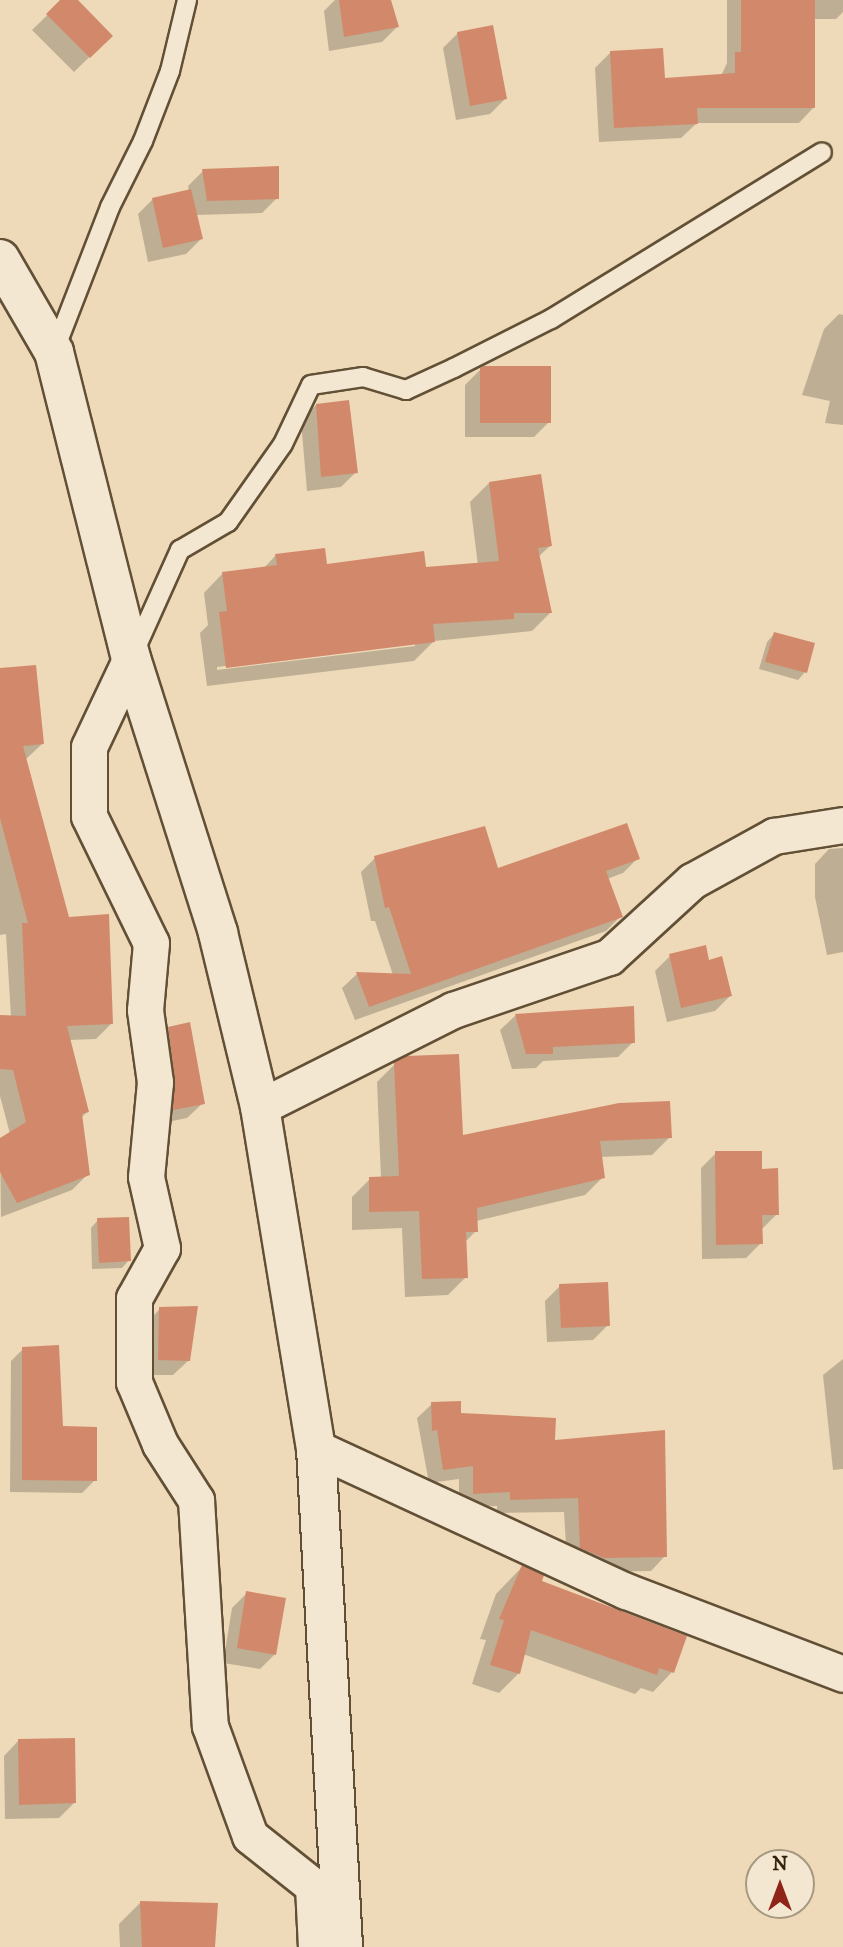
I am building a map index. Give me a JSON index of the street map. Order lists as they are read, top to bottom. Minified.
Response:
{"north":"top"}
